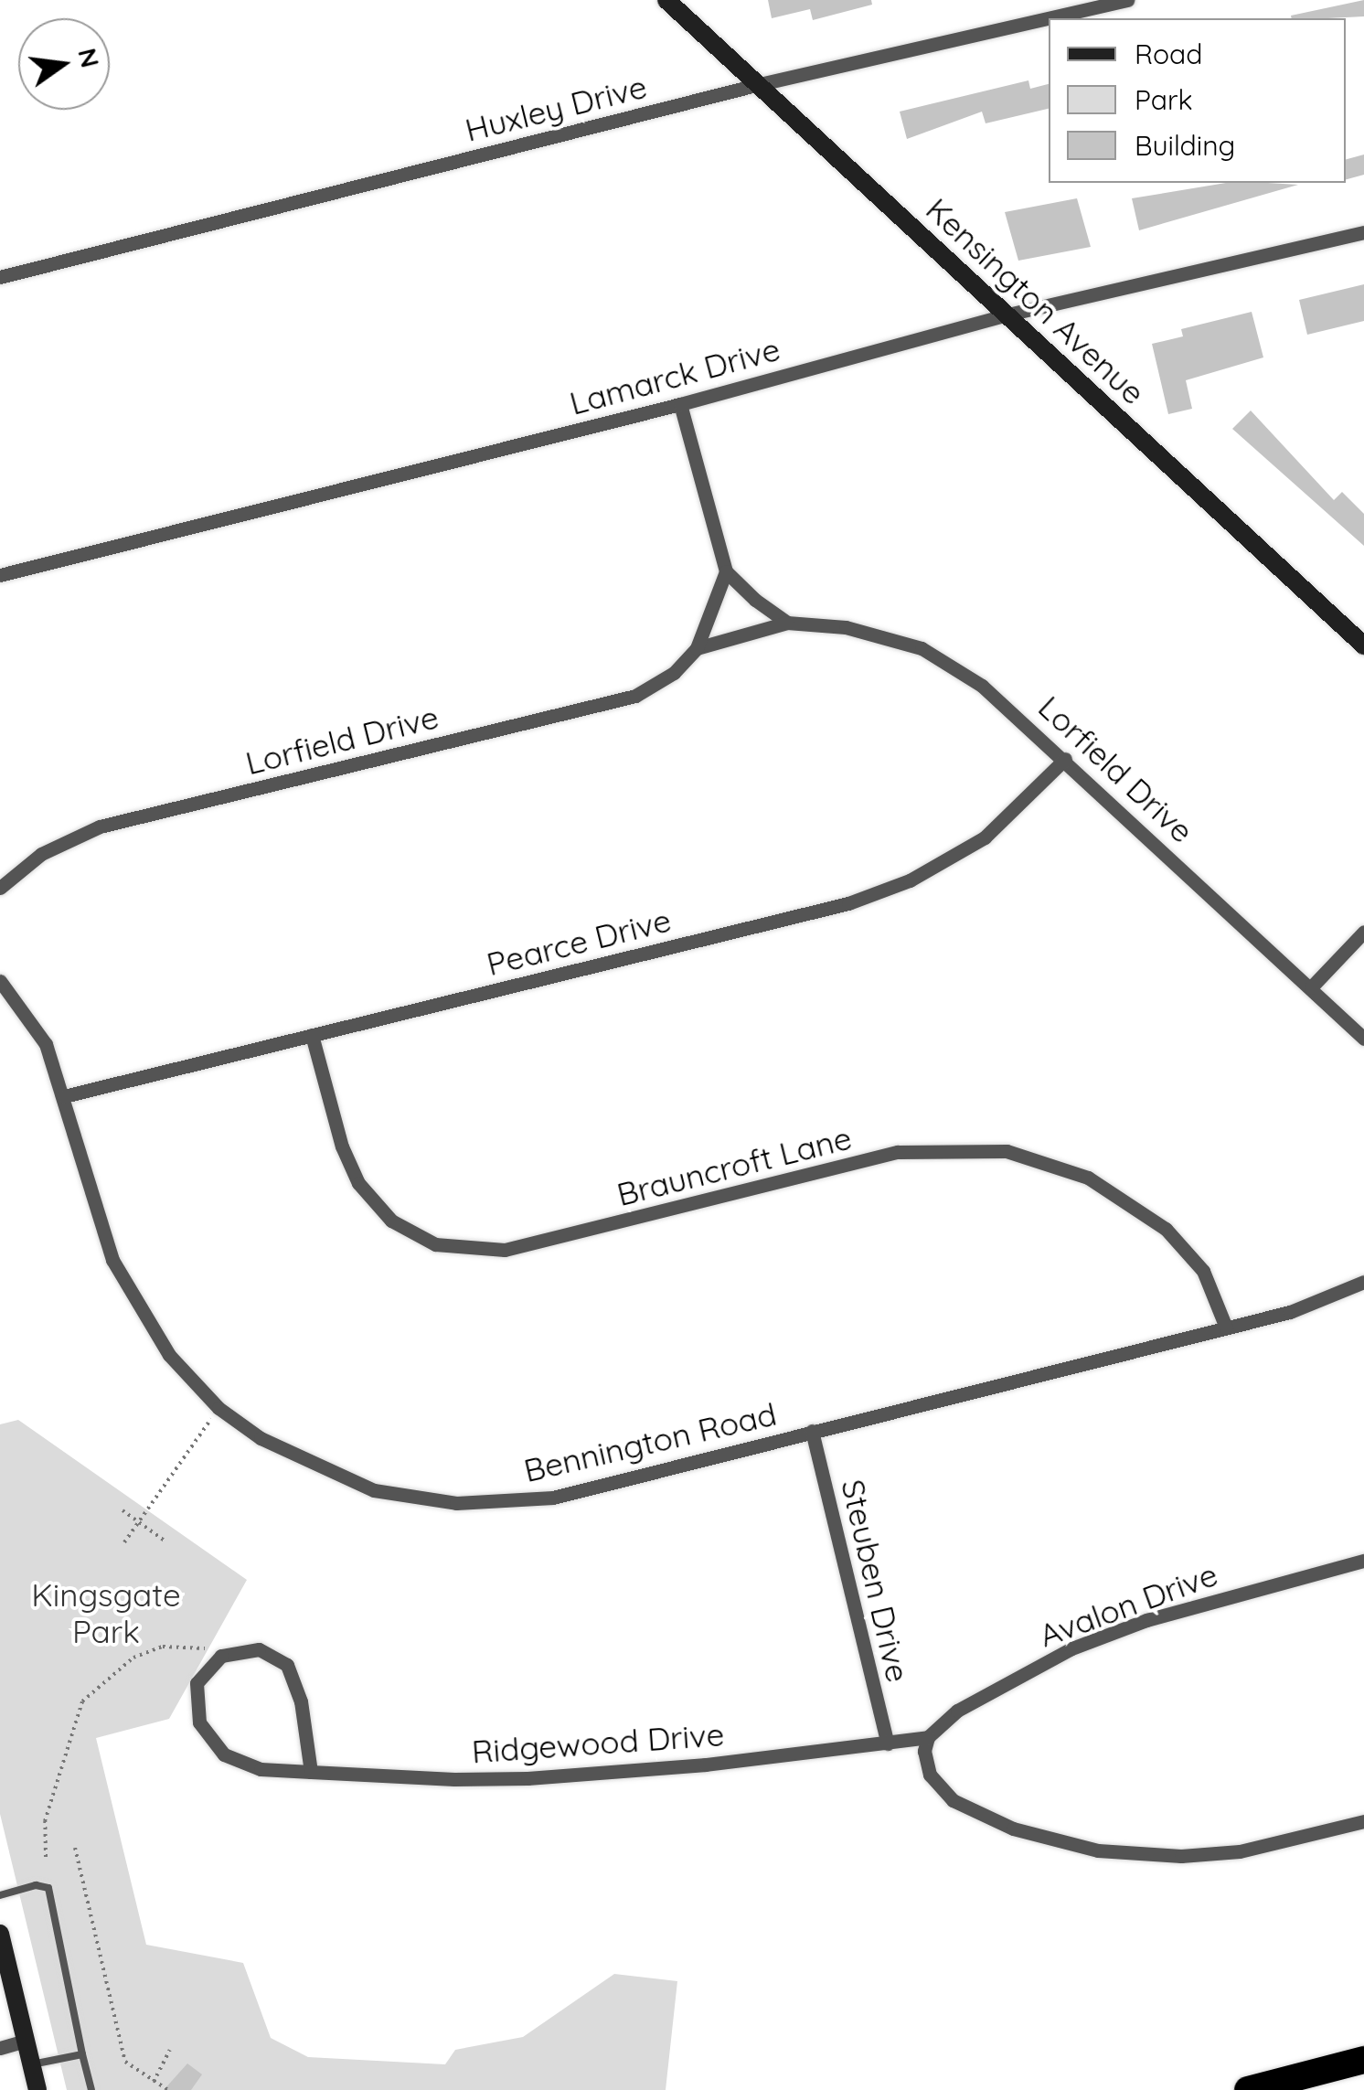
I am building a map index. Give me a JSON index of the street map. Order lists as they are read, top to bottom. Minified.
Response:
{"streets":{"street":["Huxley Drive","Kensington Avenue","Lamarck Drive","Lorfield Drive","Pearce Drive","Brauncroft Lane","Bennington Road","Steuben Drive","Avalon Drive","Ridgewood Drive"]},"crossings":[["Huxley Drive","Kensington Avenue"],["Kensington Avenue","Lamarck Drive"],["Lorfield Drive","Pearce Drive"],["Pearce Drive","Brauncroft Lane"],["Pearce Drive","Bennington Road"],["Brauncroft Lane","Bennington Road"],["Bennington Road","Steuben Drive"],["Steuben Drive","Ridgewood Drive"],["Avalon Drive","Ridgewood Drive"]],"parks":["Kingsgate Park"],"legend":["Road","Park","Building"],"north":"right"}
